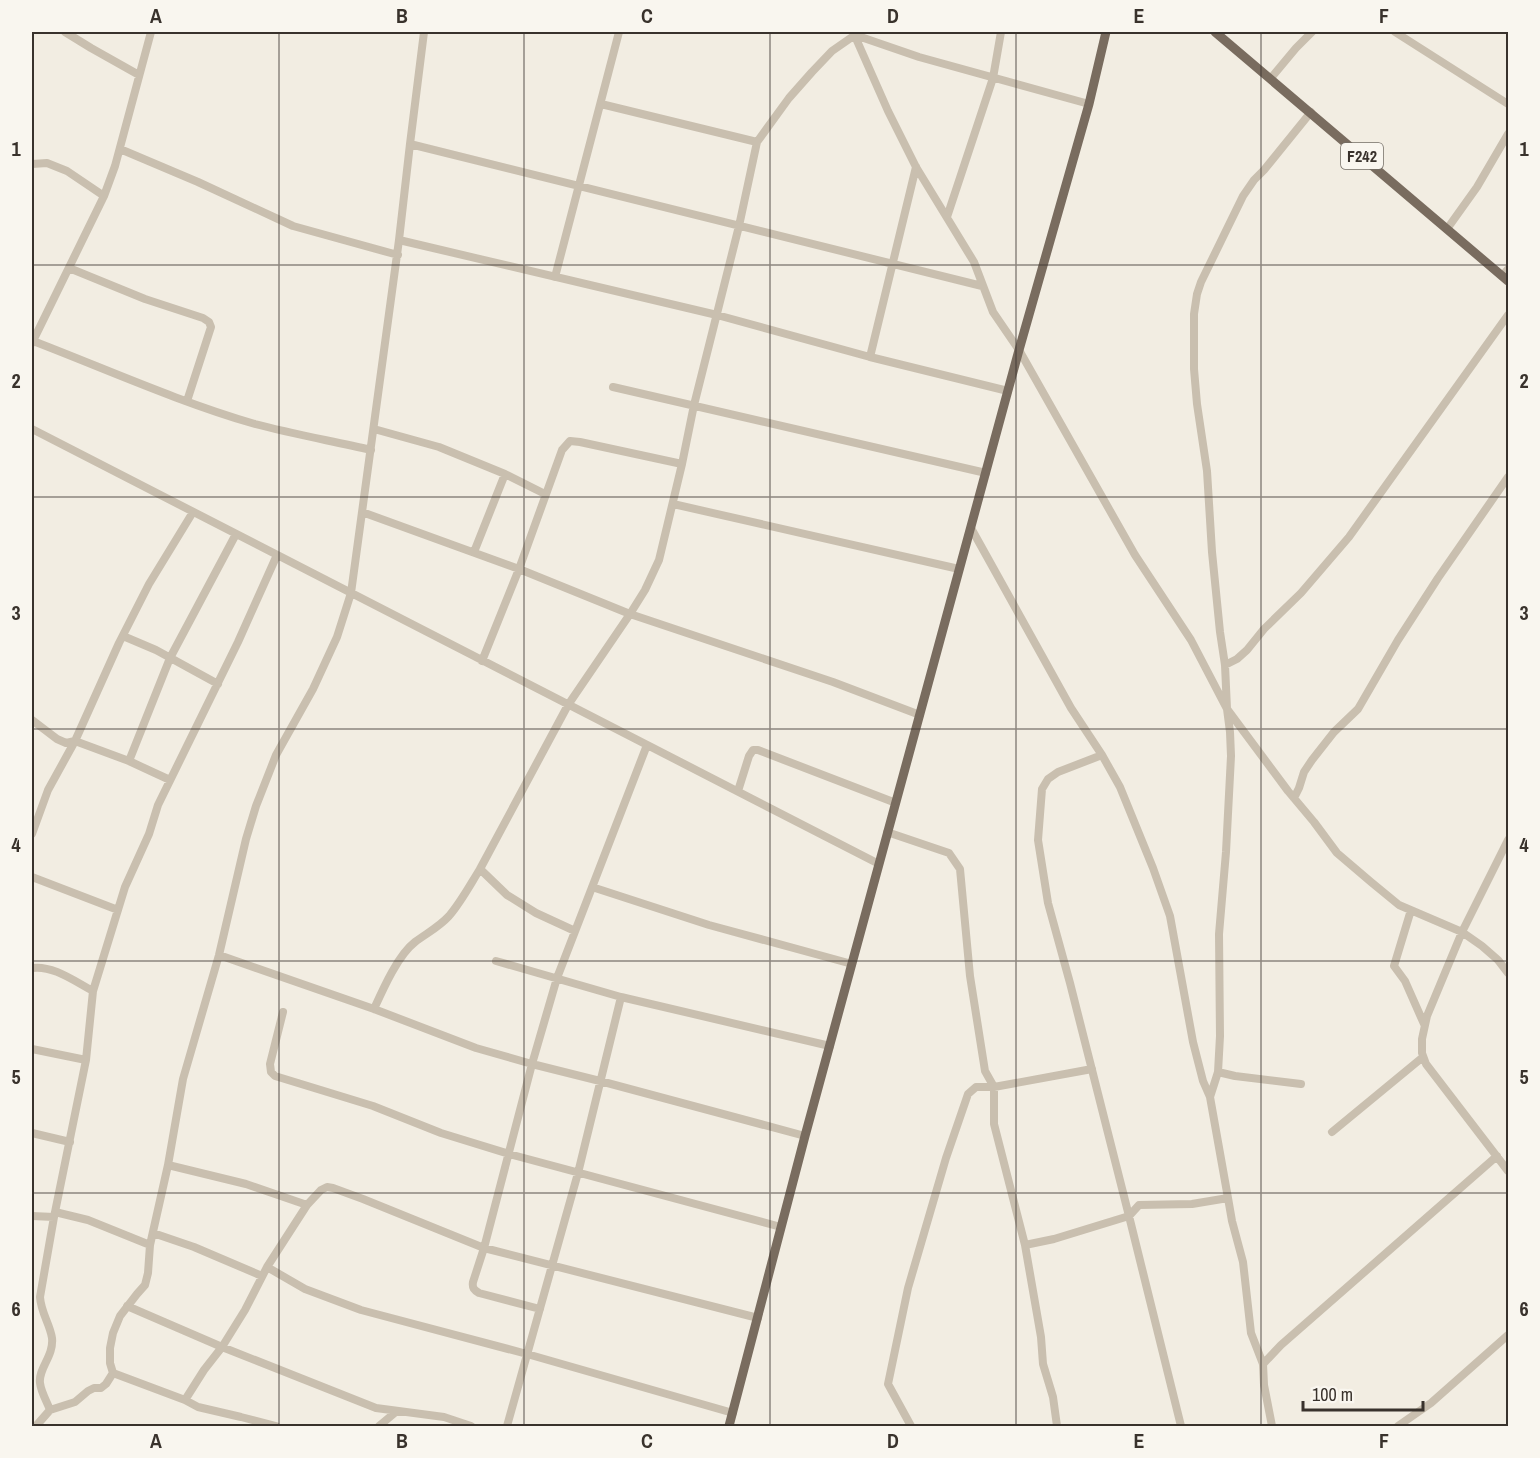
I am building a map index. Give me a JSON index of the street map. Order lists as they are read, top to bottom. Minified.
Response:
{"streets":{"main road":["F242"]},"scale_bar":"100 m","grid":{"columns":["A","B","C","D","E","F"],"rows":["1","2","3","4","5","6"]}}
